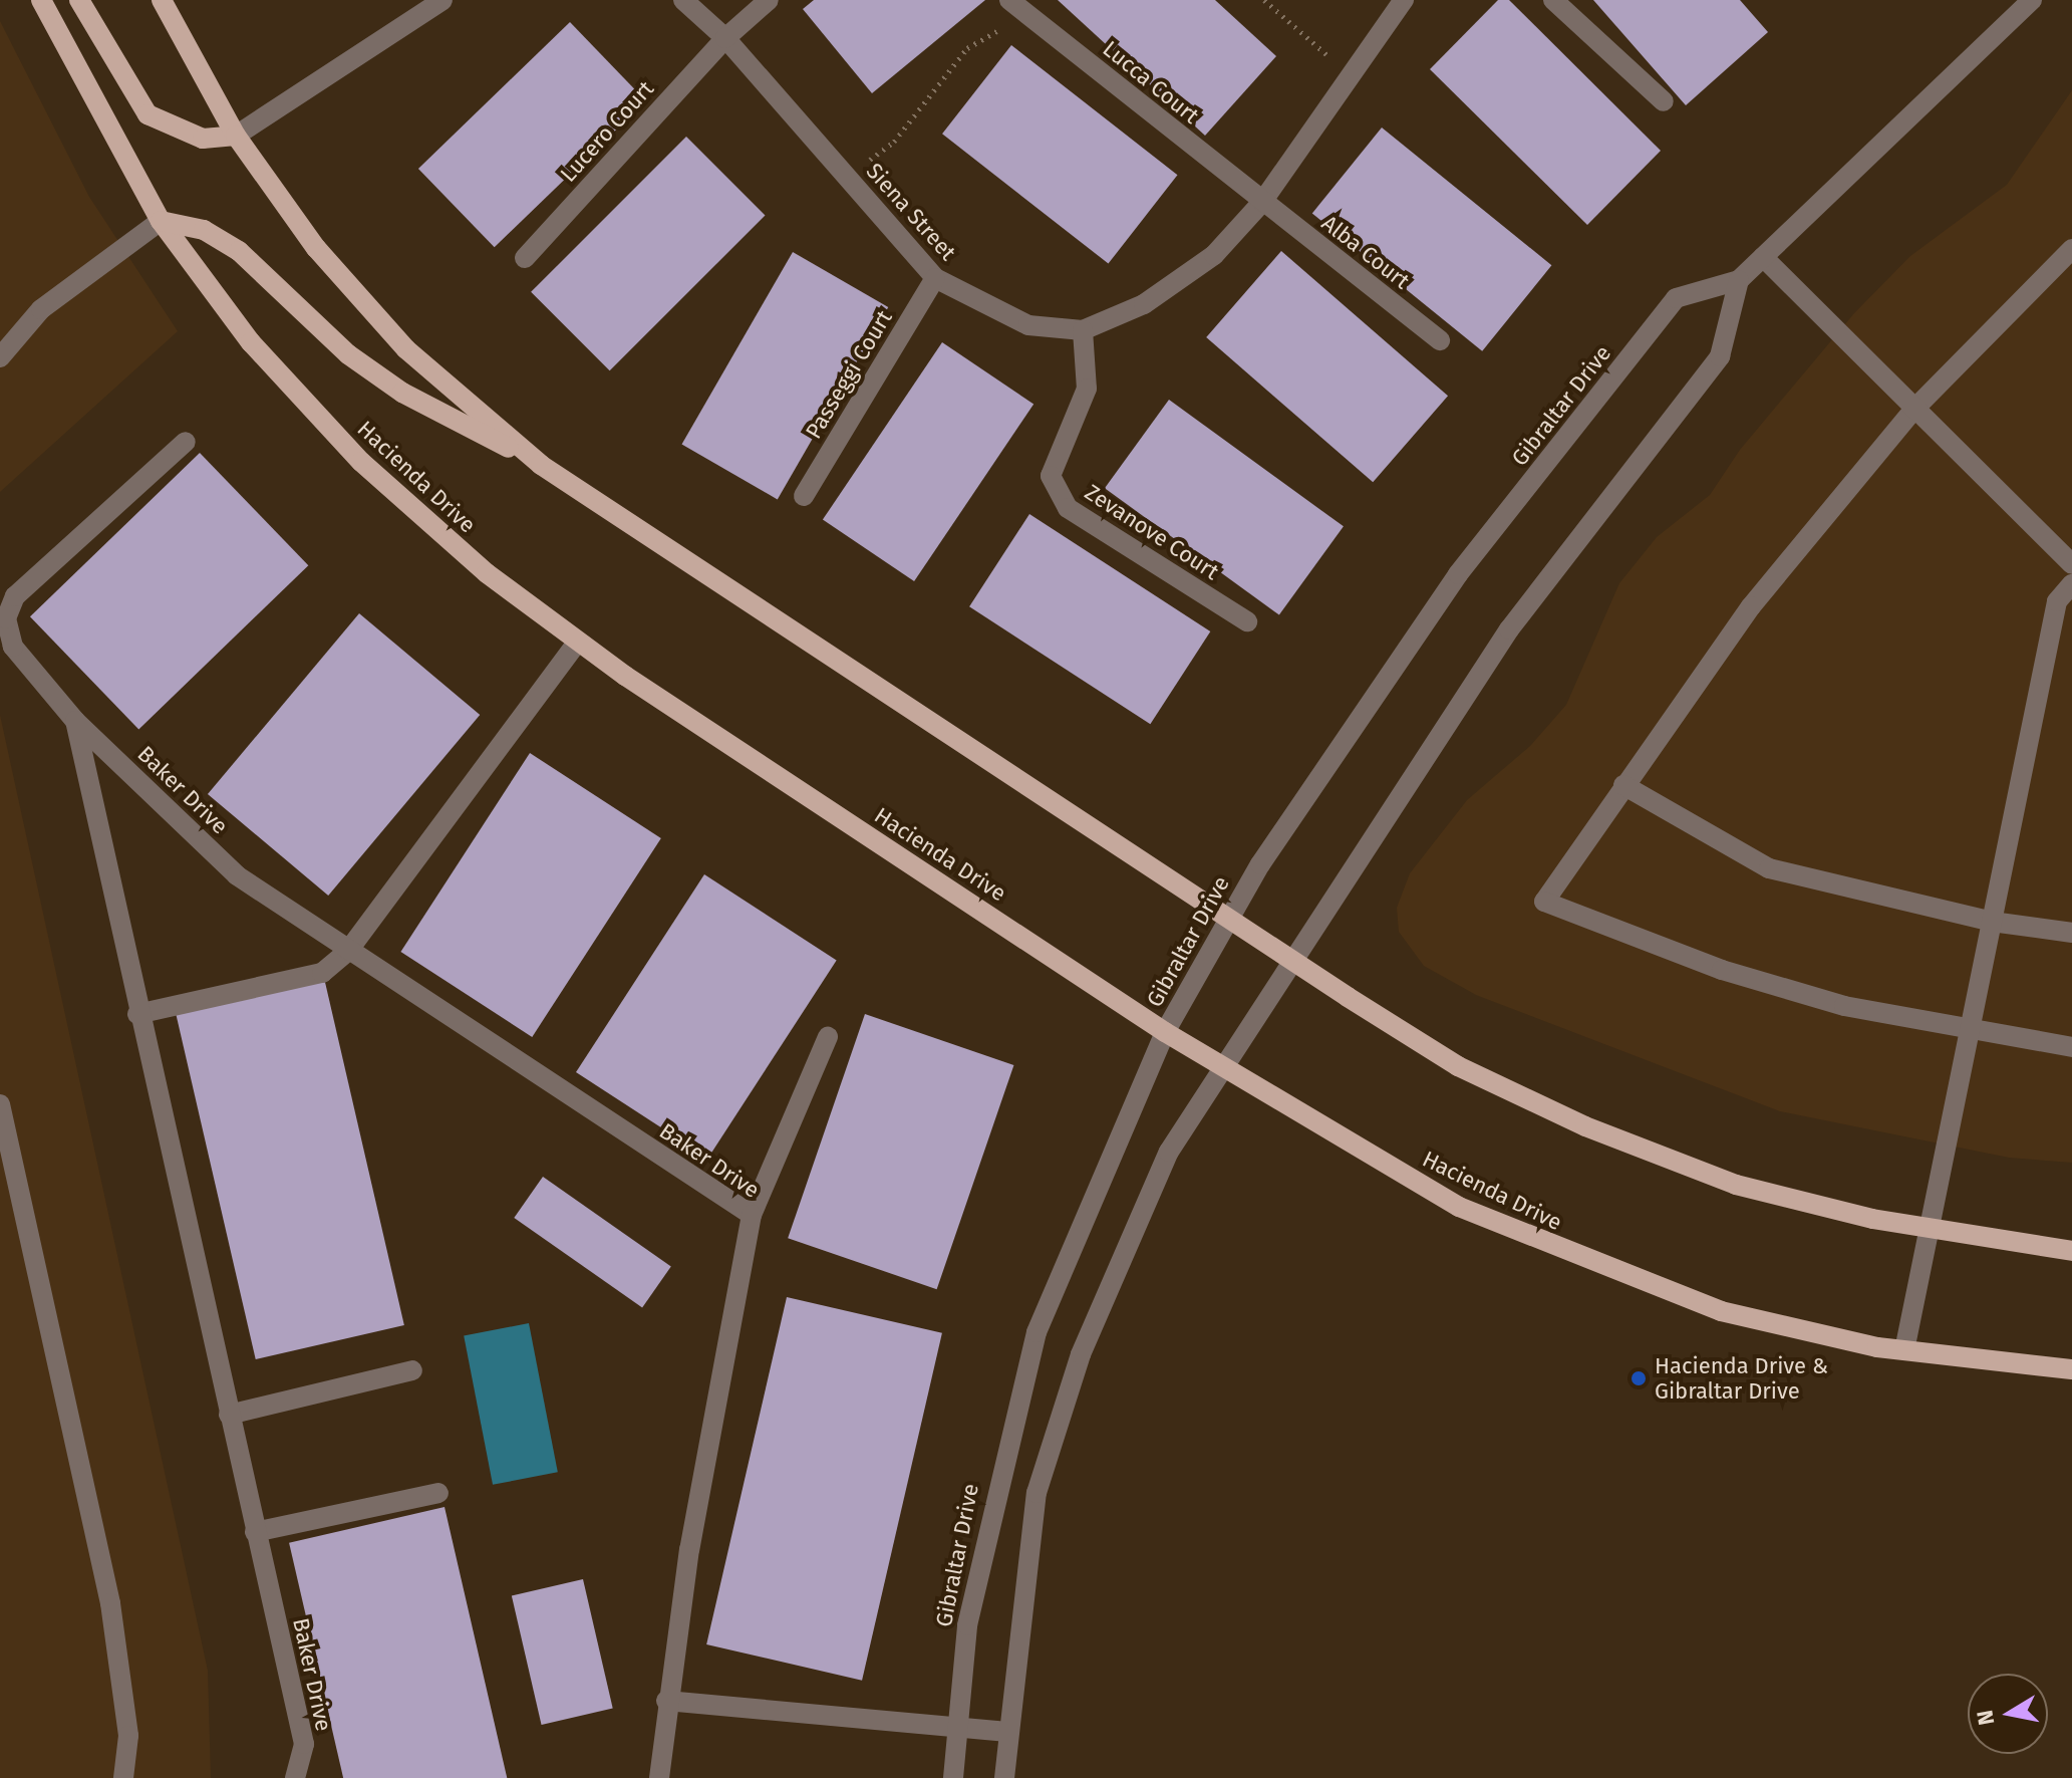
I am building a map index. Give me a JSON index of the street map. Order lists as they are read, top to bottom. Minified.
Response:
{"streets":{"main road":["Hacienda Drive"],"street":["Lucca Court","Lucero Court","Siena Street","Alba Court","Passeggi Court","Gibraltar Drive","Zevanove Court","Baker Drive"]},"crossings":[["Lucca Court","Siena Street"],["Lucca Court","Alba Court"],["Lucero Court","Siena Street"],["Siena Street","Alba Court"],["Siena Street","Passeggi Court"],["Siena Street","Zevanove Court"],["Gibraltar Drive","Hacienda Drive"]],"places":["Hacienda Drive & Gibraltar Drive"],"north":"left"}
